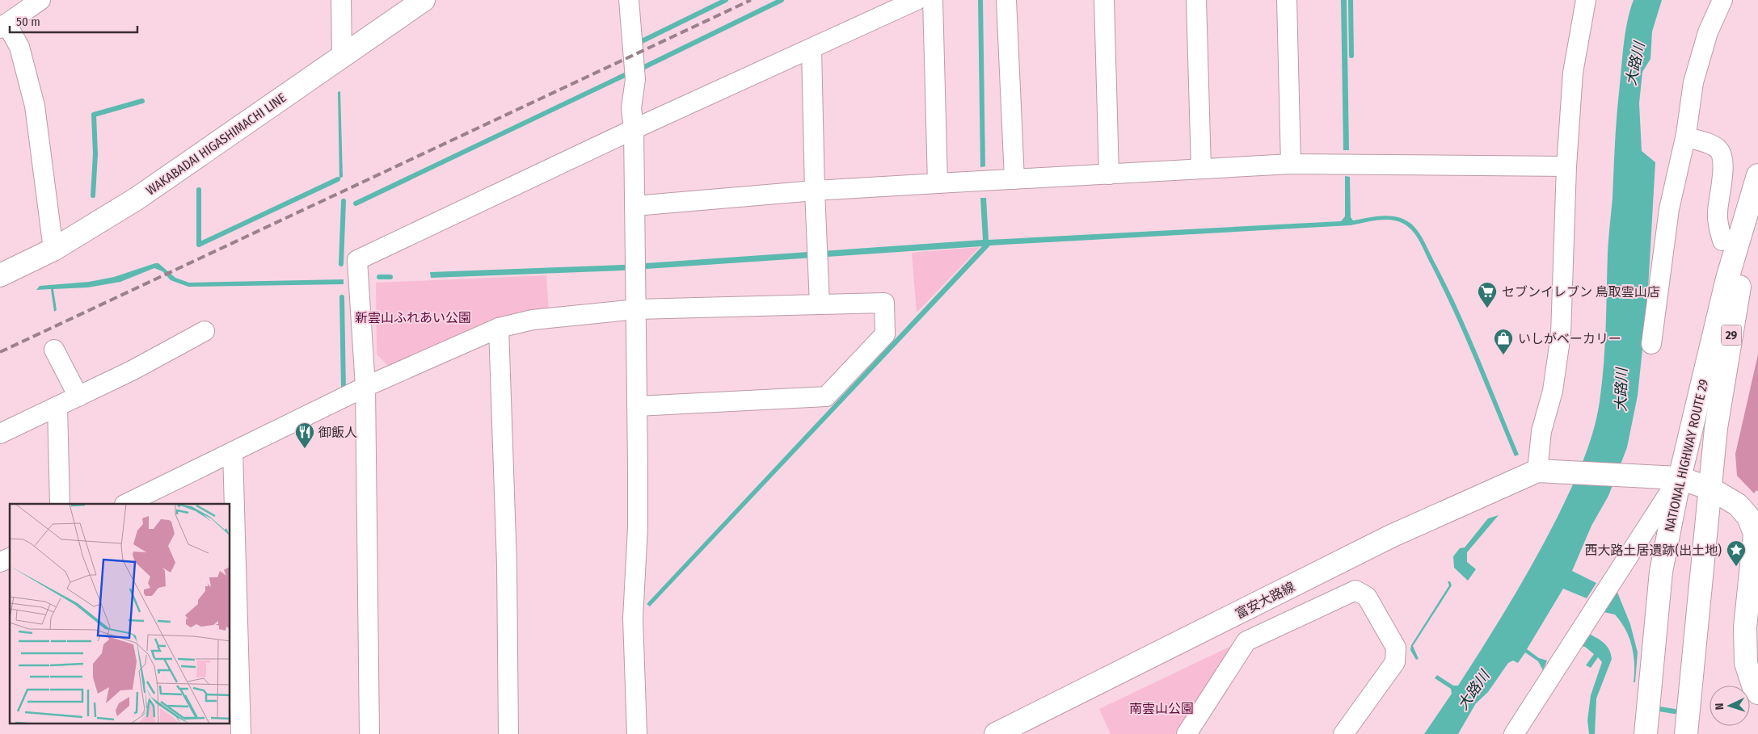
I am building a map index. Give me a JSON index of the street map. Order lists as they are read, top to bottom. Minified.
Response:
{"streets":{"main road":["WAKABADAI HIGASHIMACHI LINE","29","NATIONAL HIGHWAY ROUTE 29","富安大路線"]},"water":["大路川"],"parks":["新雲山ふれあい公園","南雲山公園"],"places":{"supermarket":["セブンイレブン 鳥取雲山店"],"shop":["いしがベーカリー"],"restaurant":["御飯人"],"place":["西大路土居遺跡(出土地)"]},"scale_bar":"50 m","north":"left"}
